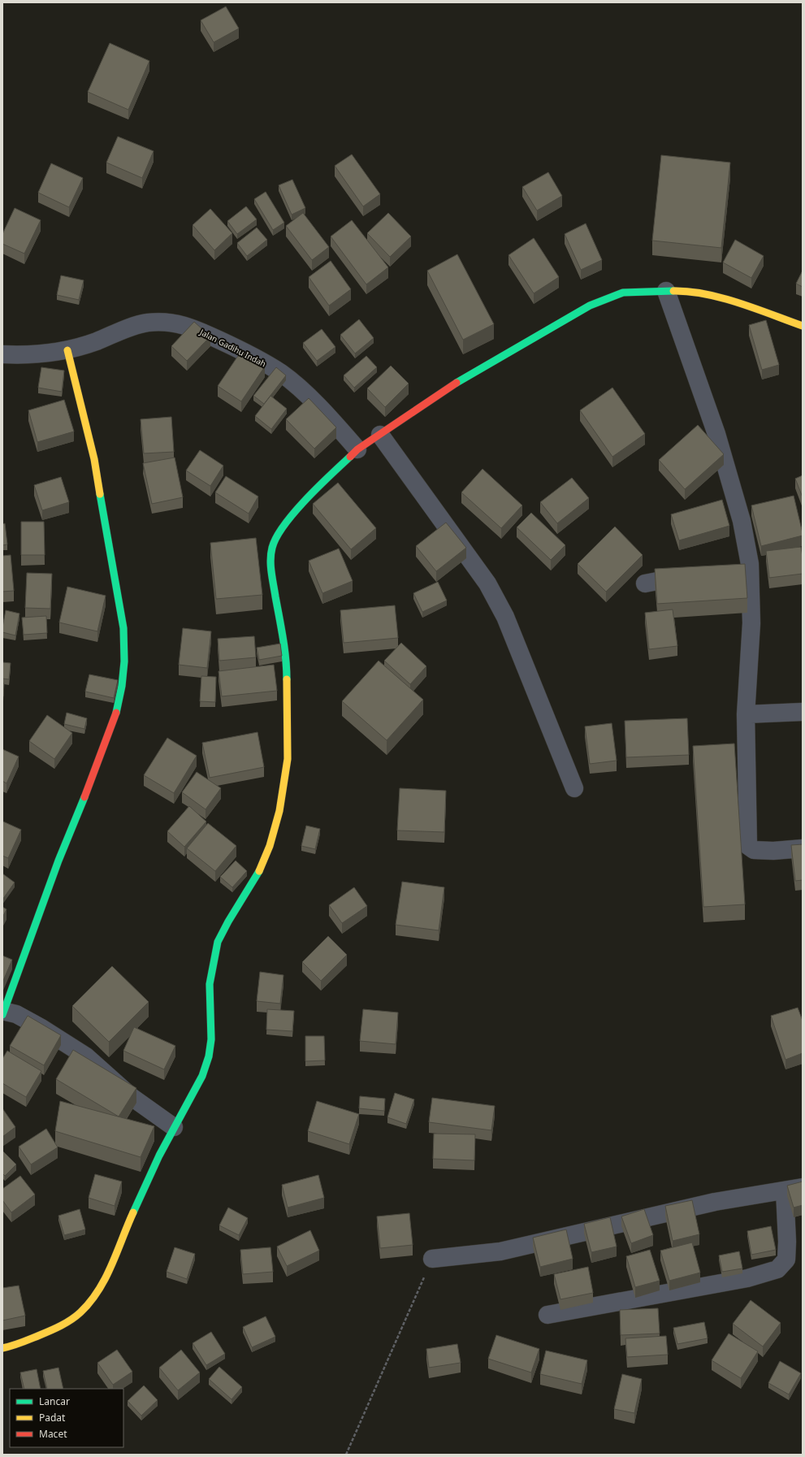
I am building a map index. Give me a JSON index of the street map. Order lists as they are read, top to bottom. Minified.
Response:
{"streets":{"street":["Jalan Gadihu Indah"]},"legend":["Lancar","Padat","Macet"]}
